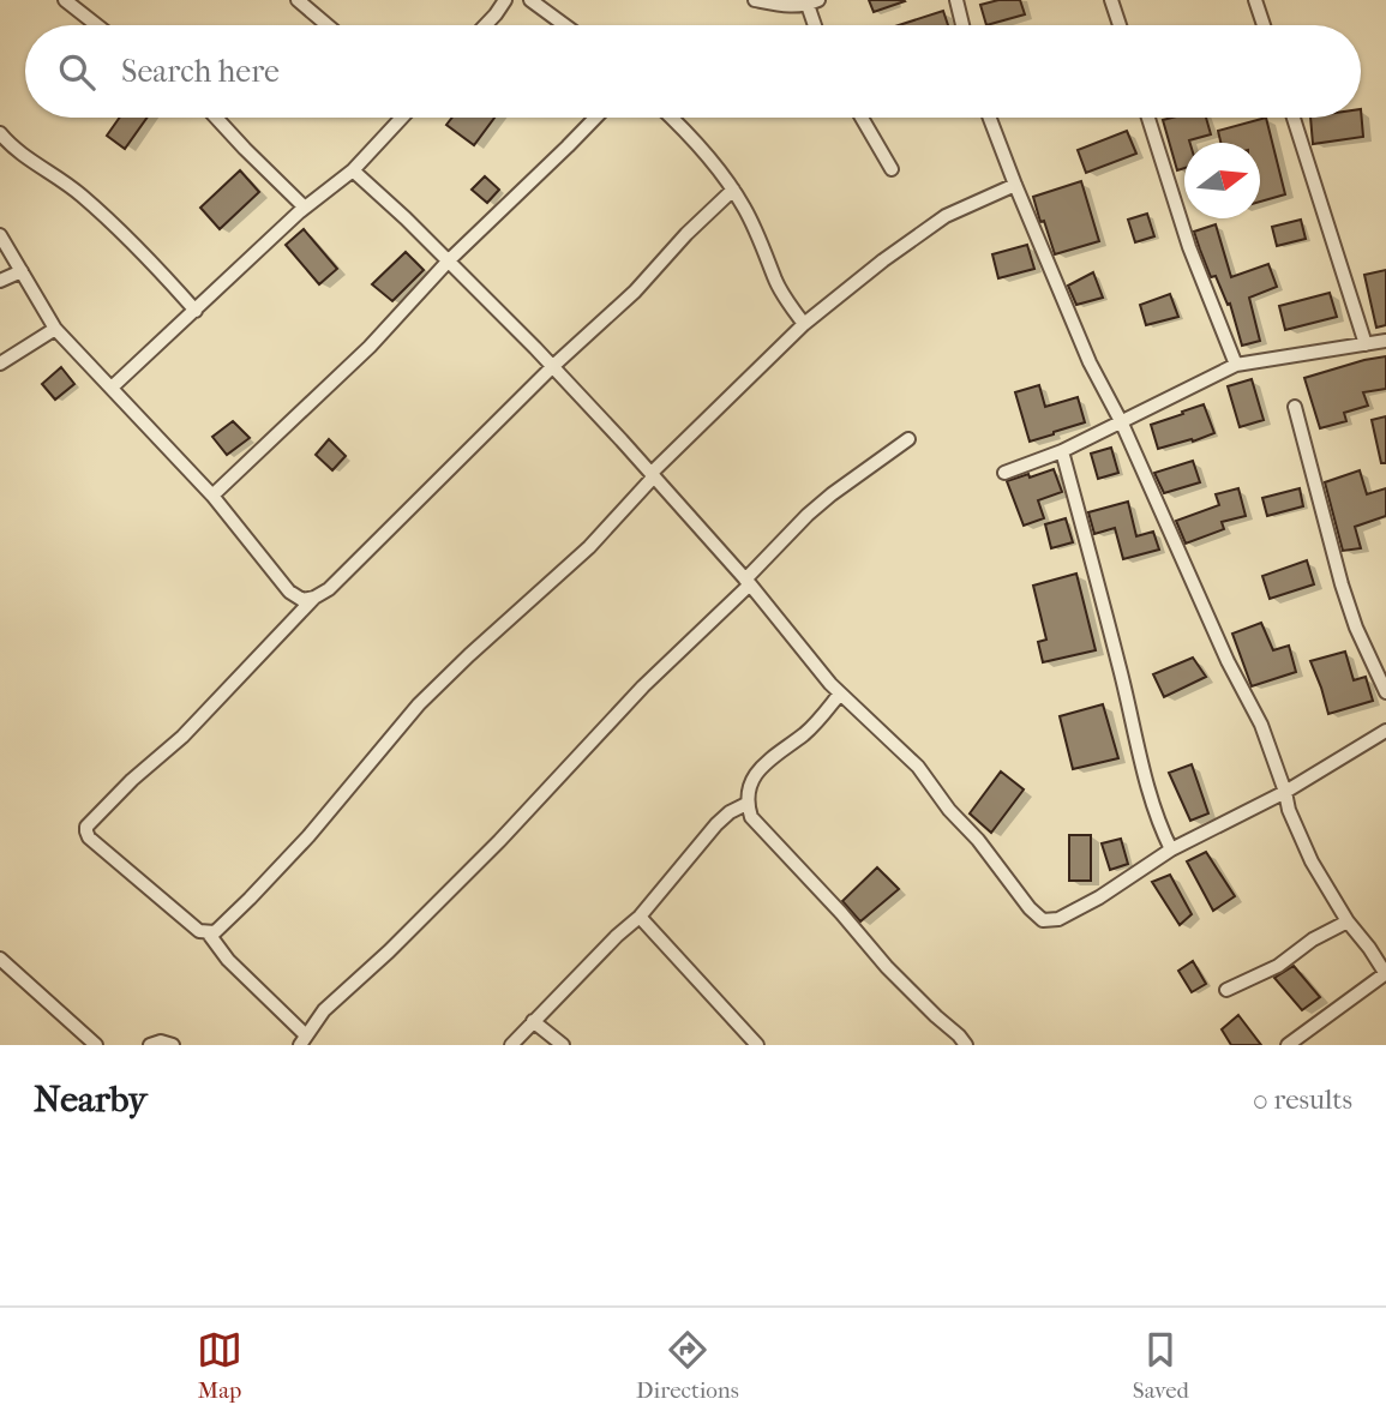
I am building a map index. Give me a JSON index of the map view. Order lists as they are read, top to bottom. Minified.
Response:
{"north":"right","page":{"search":"Search here","heading":["Nearby","0 results"],"nav":["Map","Directions","Saved"]}}
